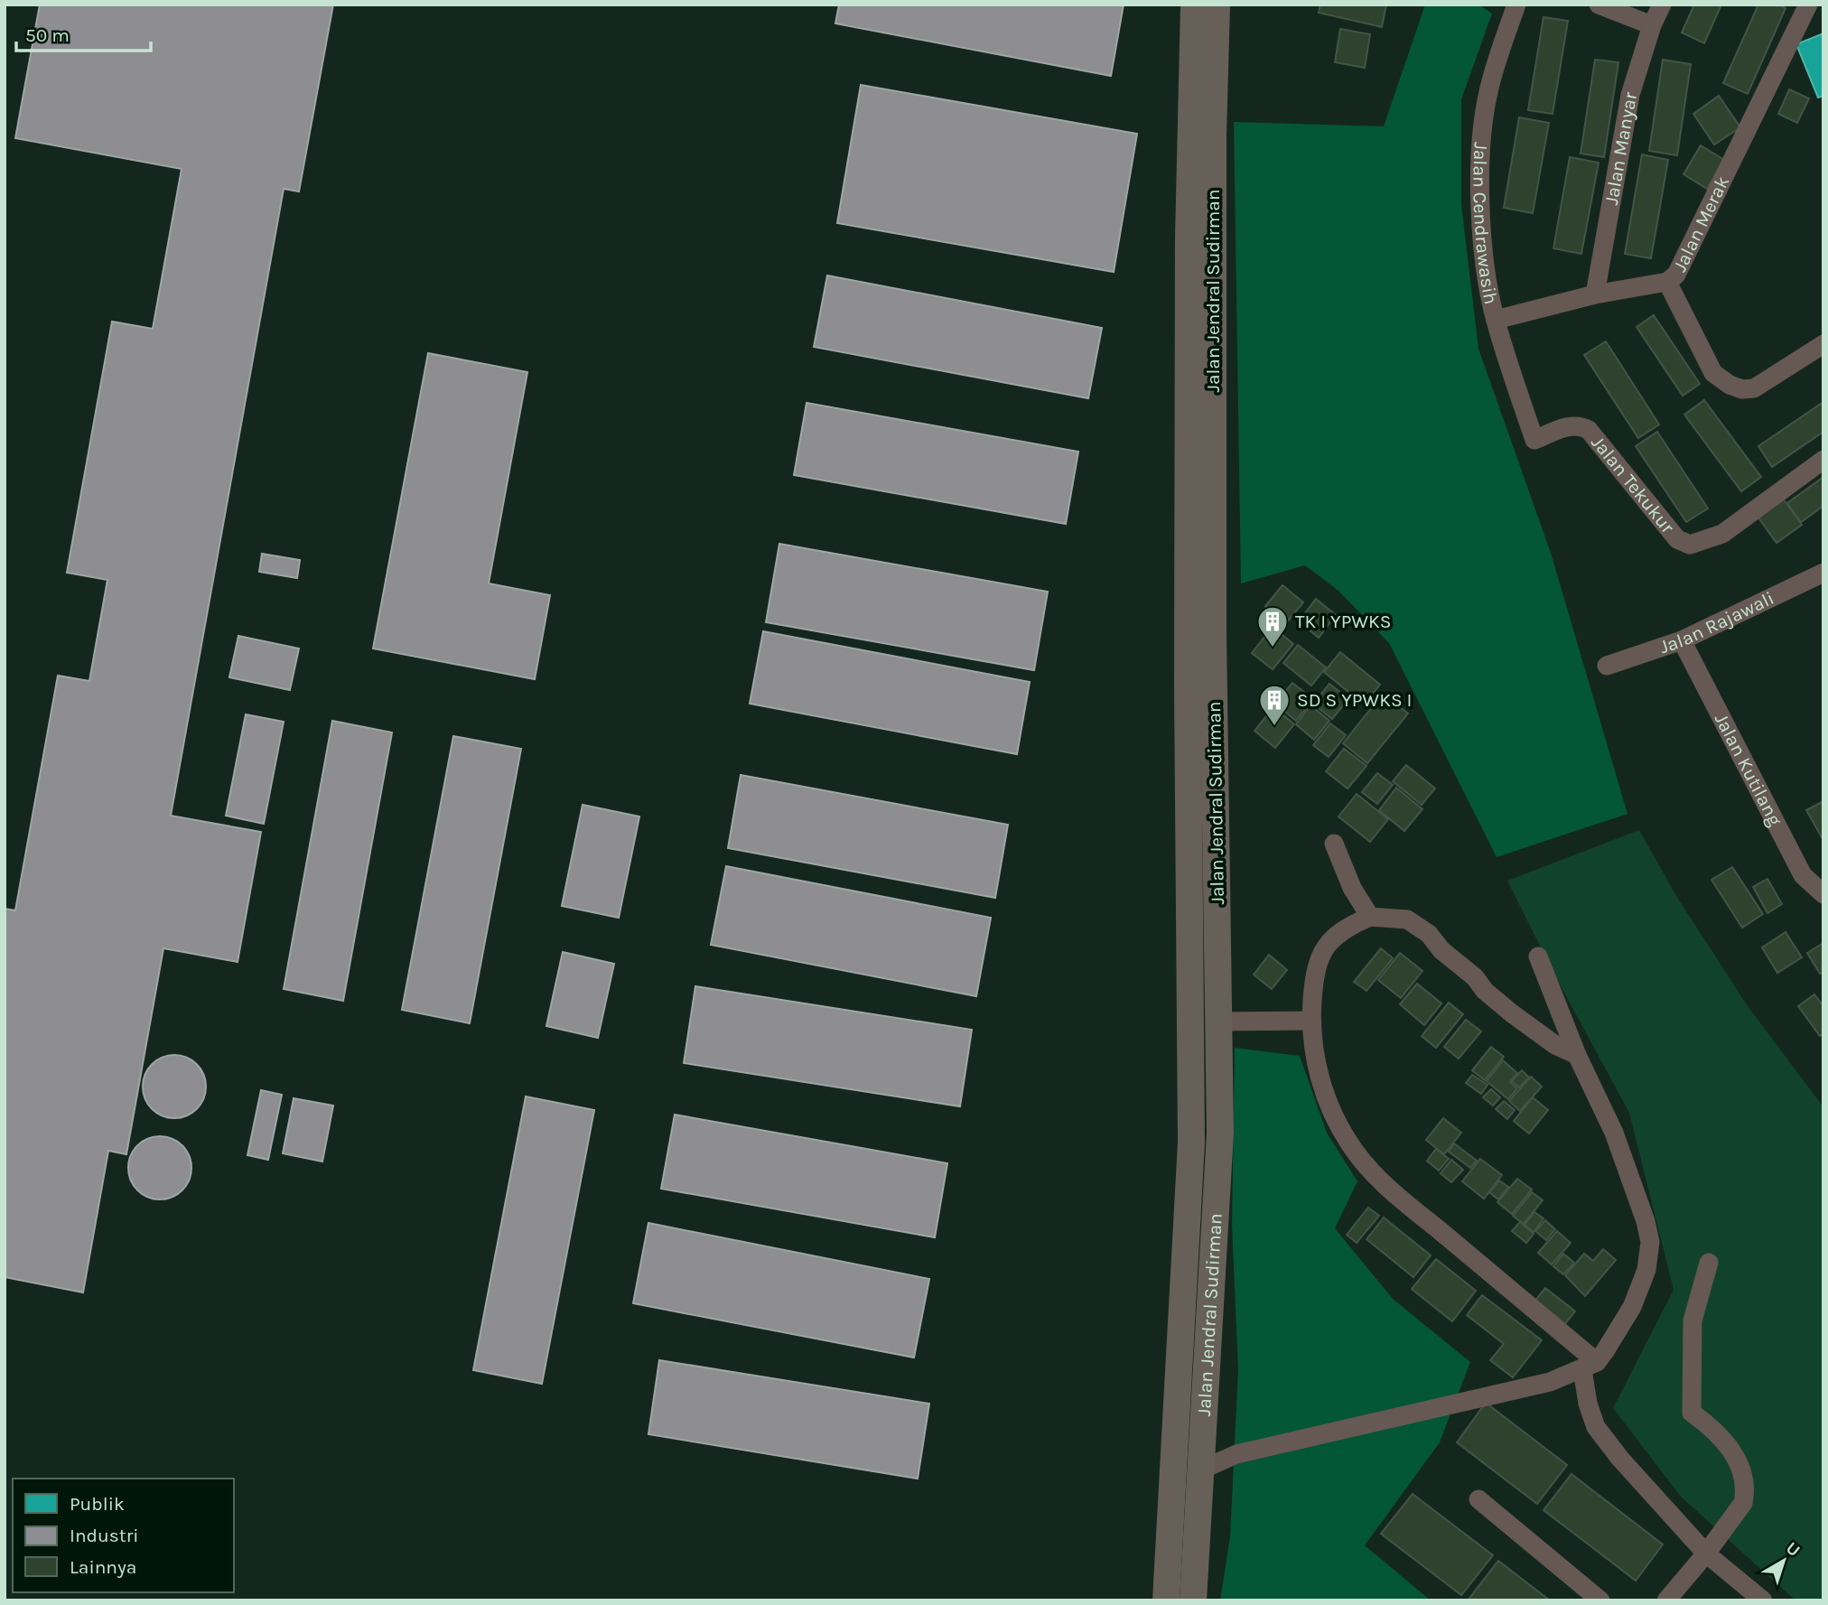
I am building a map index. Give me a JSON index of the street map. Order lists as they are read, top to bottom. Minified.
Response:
{"streets":{"highway":["Jalan Jendral Sudirman"],"street":["Jalan Manyar","Jalan Cendrawasih","Jalan Merak","Jalan Tekukur","Jalan Rajawali","Jalan Kutilang"]},"crossings":[["Jalan Manyar","Jalan Merak"],["Jalan Cendrawasih","Jalan Merak"],["Jalan Cendrawasih","Jalan Tekukur"],["Jalan Rajawali","Jalan Kutilang"]],"places":{"building":["TK I YPWKS","SD S YPWKS I"]},"legend":["Publik","Industri","Lainnya"],"scale_bar":"50 m","north":"top right"}
